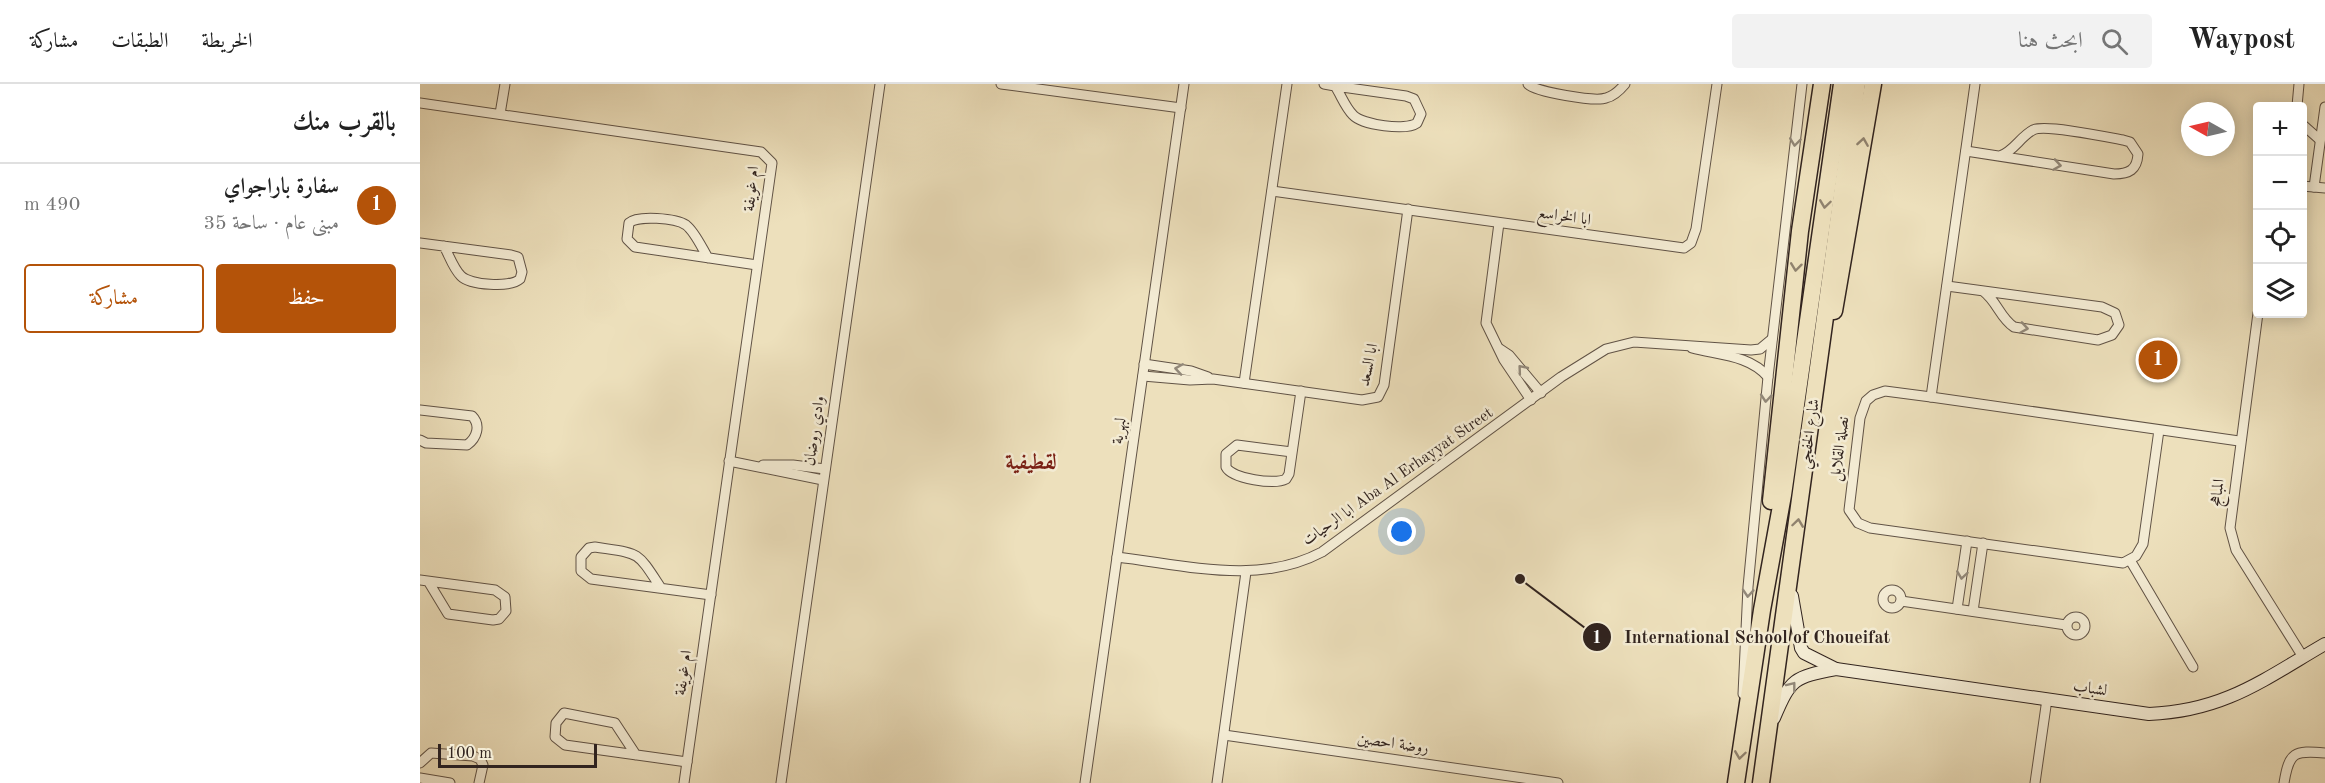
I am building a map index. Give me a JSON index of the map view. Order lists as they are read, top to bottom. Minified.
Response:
{"streets":{"highway":["شارع الخفجي"],"street":["ام غويفة","ابا الخراسع","ابا السعد","وادي روضان","لبهرية","نصلة القلايل","ابا الرحيات Aba Al Erhayyat Street","المباهج","لشباب","روضة احصين"]},"crossings":[["ابا الخراسع","ابا السعد"],["ابا السعد","لبهرية"],["لبهرية","ابا الرحيات Aba Al Erhayyat Street"],["شارع الخفجي","لشباب"],["نصلة القلايل","المباهج"],["المباهج","لشباب"]],"districts":["لقطيفية"],"places":["International School of Choueifat"],"scale_bar":"100 m","north":"left","page":{"header":"Waypost","search":"ابحث هنا","nav":["الخريطة","الطبقات","مشاركة"],"heading":"بالقرب منك","map_buttons":["+","−"],"list":[{"mark":"1","name":"سفارة باراجواي","note":"مبنى عام · ساحة 35","value":"490 m"}],"buttons":["حفظ","مشاركة"],"pins":"1","scale":"100 m"}}
